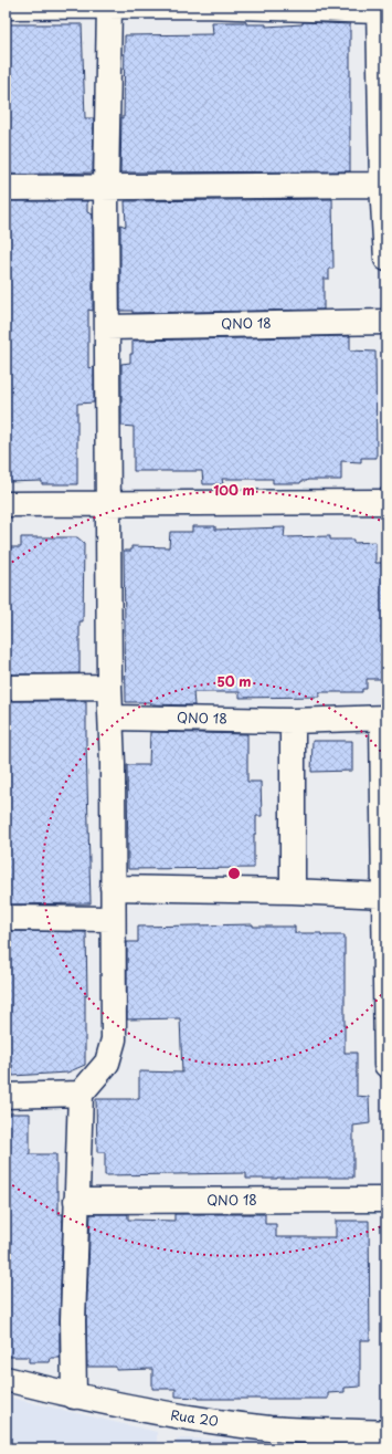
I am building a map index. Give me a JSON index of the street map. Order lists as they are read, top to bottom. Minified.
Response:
{"streets":{"street":["QNO 18","Rua 20"]},"rings":["100 m","50 m"]}
